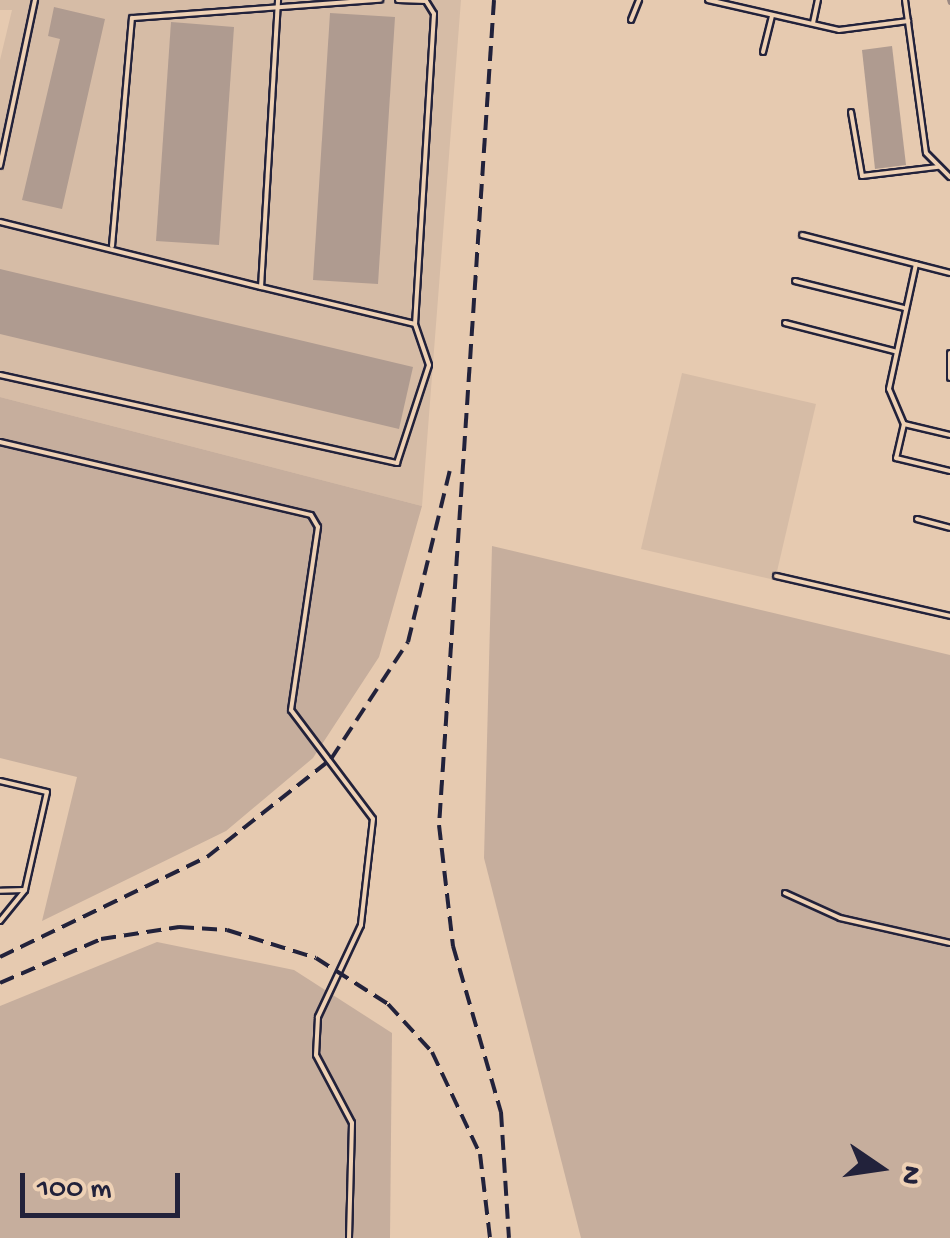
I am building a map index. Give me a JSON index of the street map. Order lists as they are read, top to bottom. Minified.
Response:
{"scale_bar":"100 m","north":"right"}
